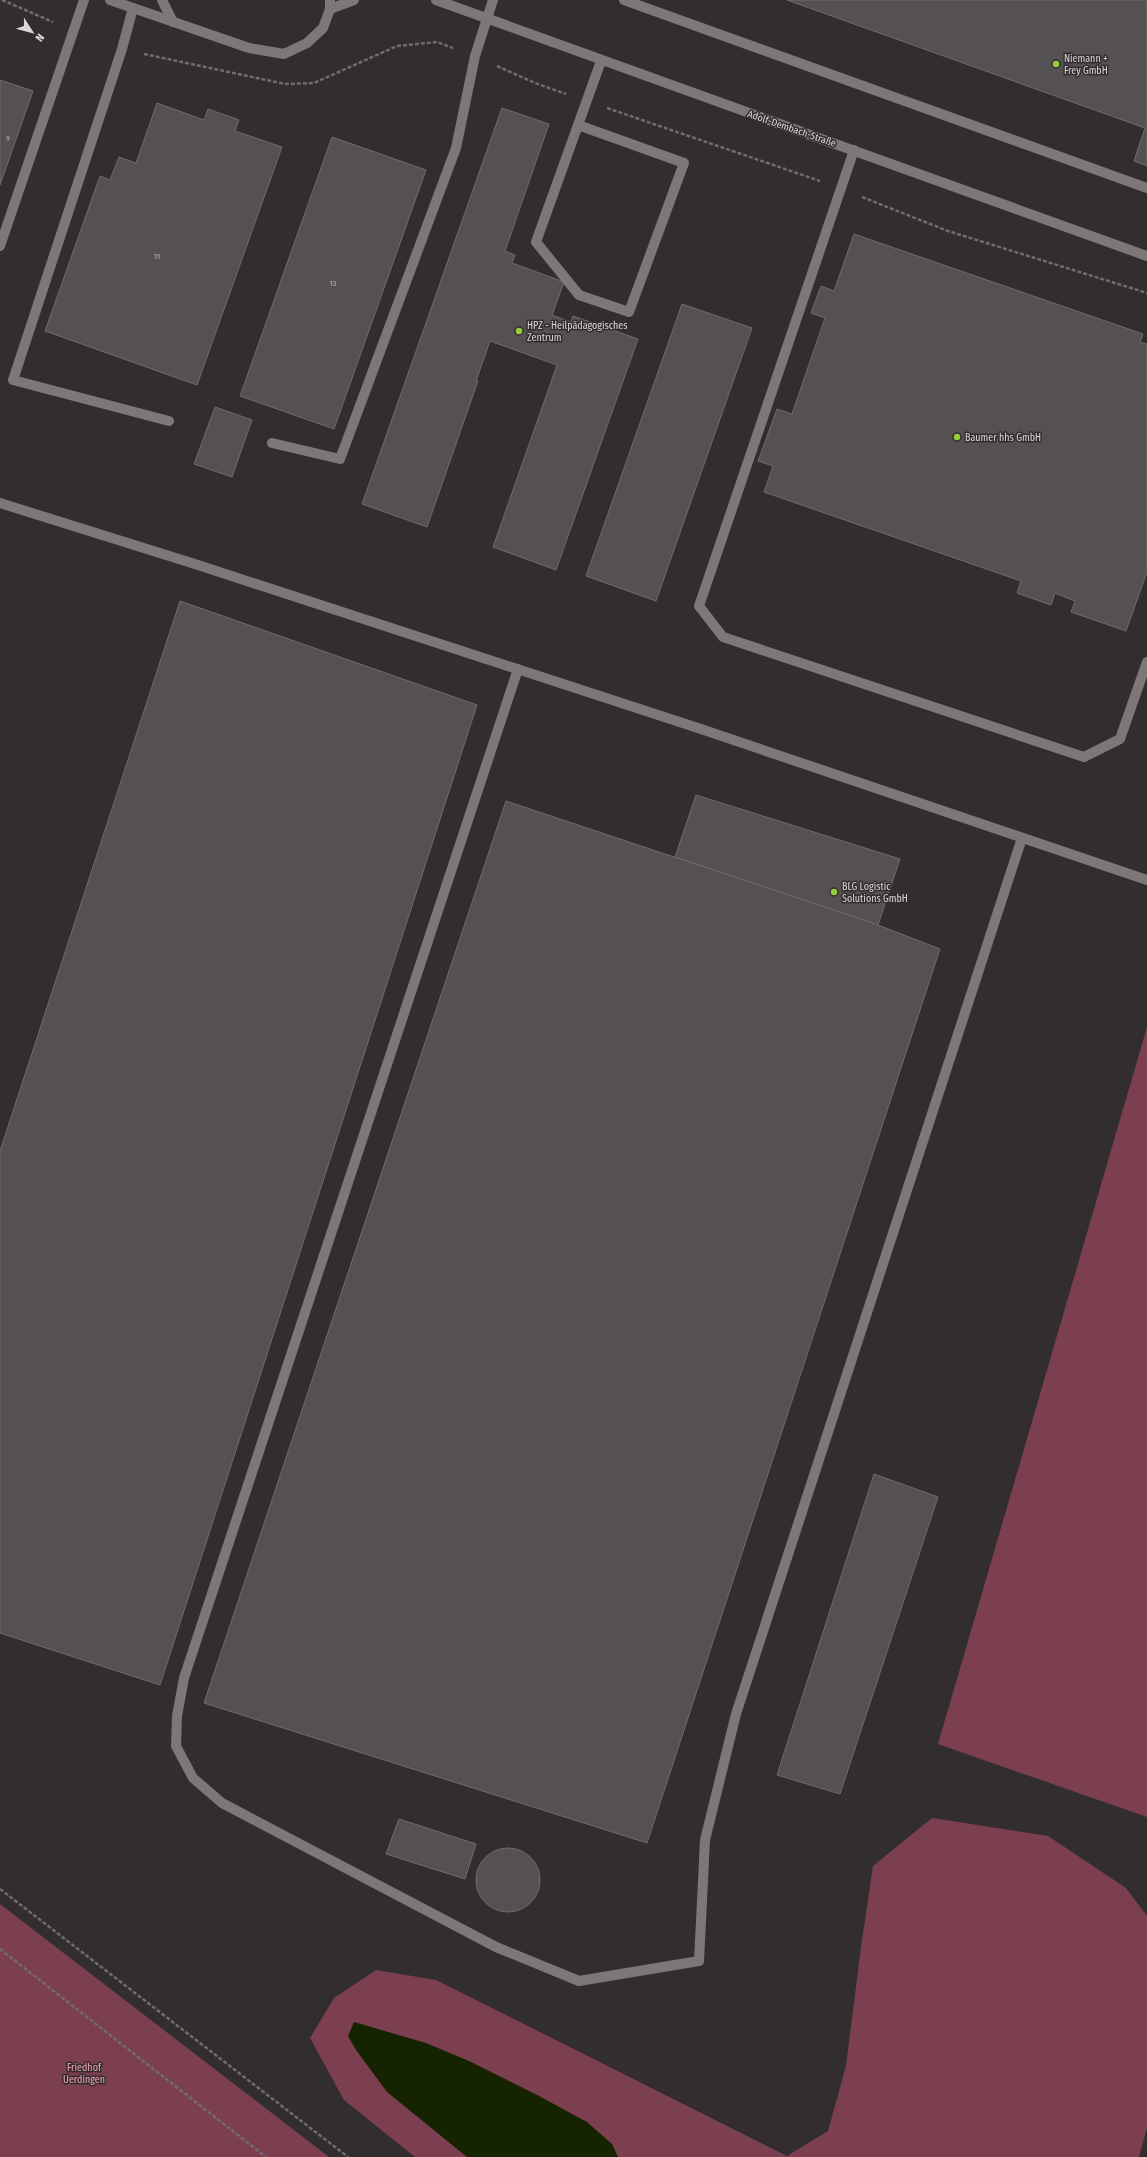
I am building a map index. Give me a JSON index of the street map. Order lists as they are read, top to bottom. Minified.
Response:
{"streets":{"main road":["Adolf-Dembach-Straße"]},"parks":["Friedhof Uerdingen"],"places":["Niemann + Frey GmbH","HPZ - Heilpädagogisches Zentrum","Baumer hhs GmbH","BLG Logistic Solutions GmbH"],"house_numbers":["9","11","13"],"north":"bottom right"}
